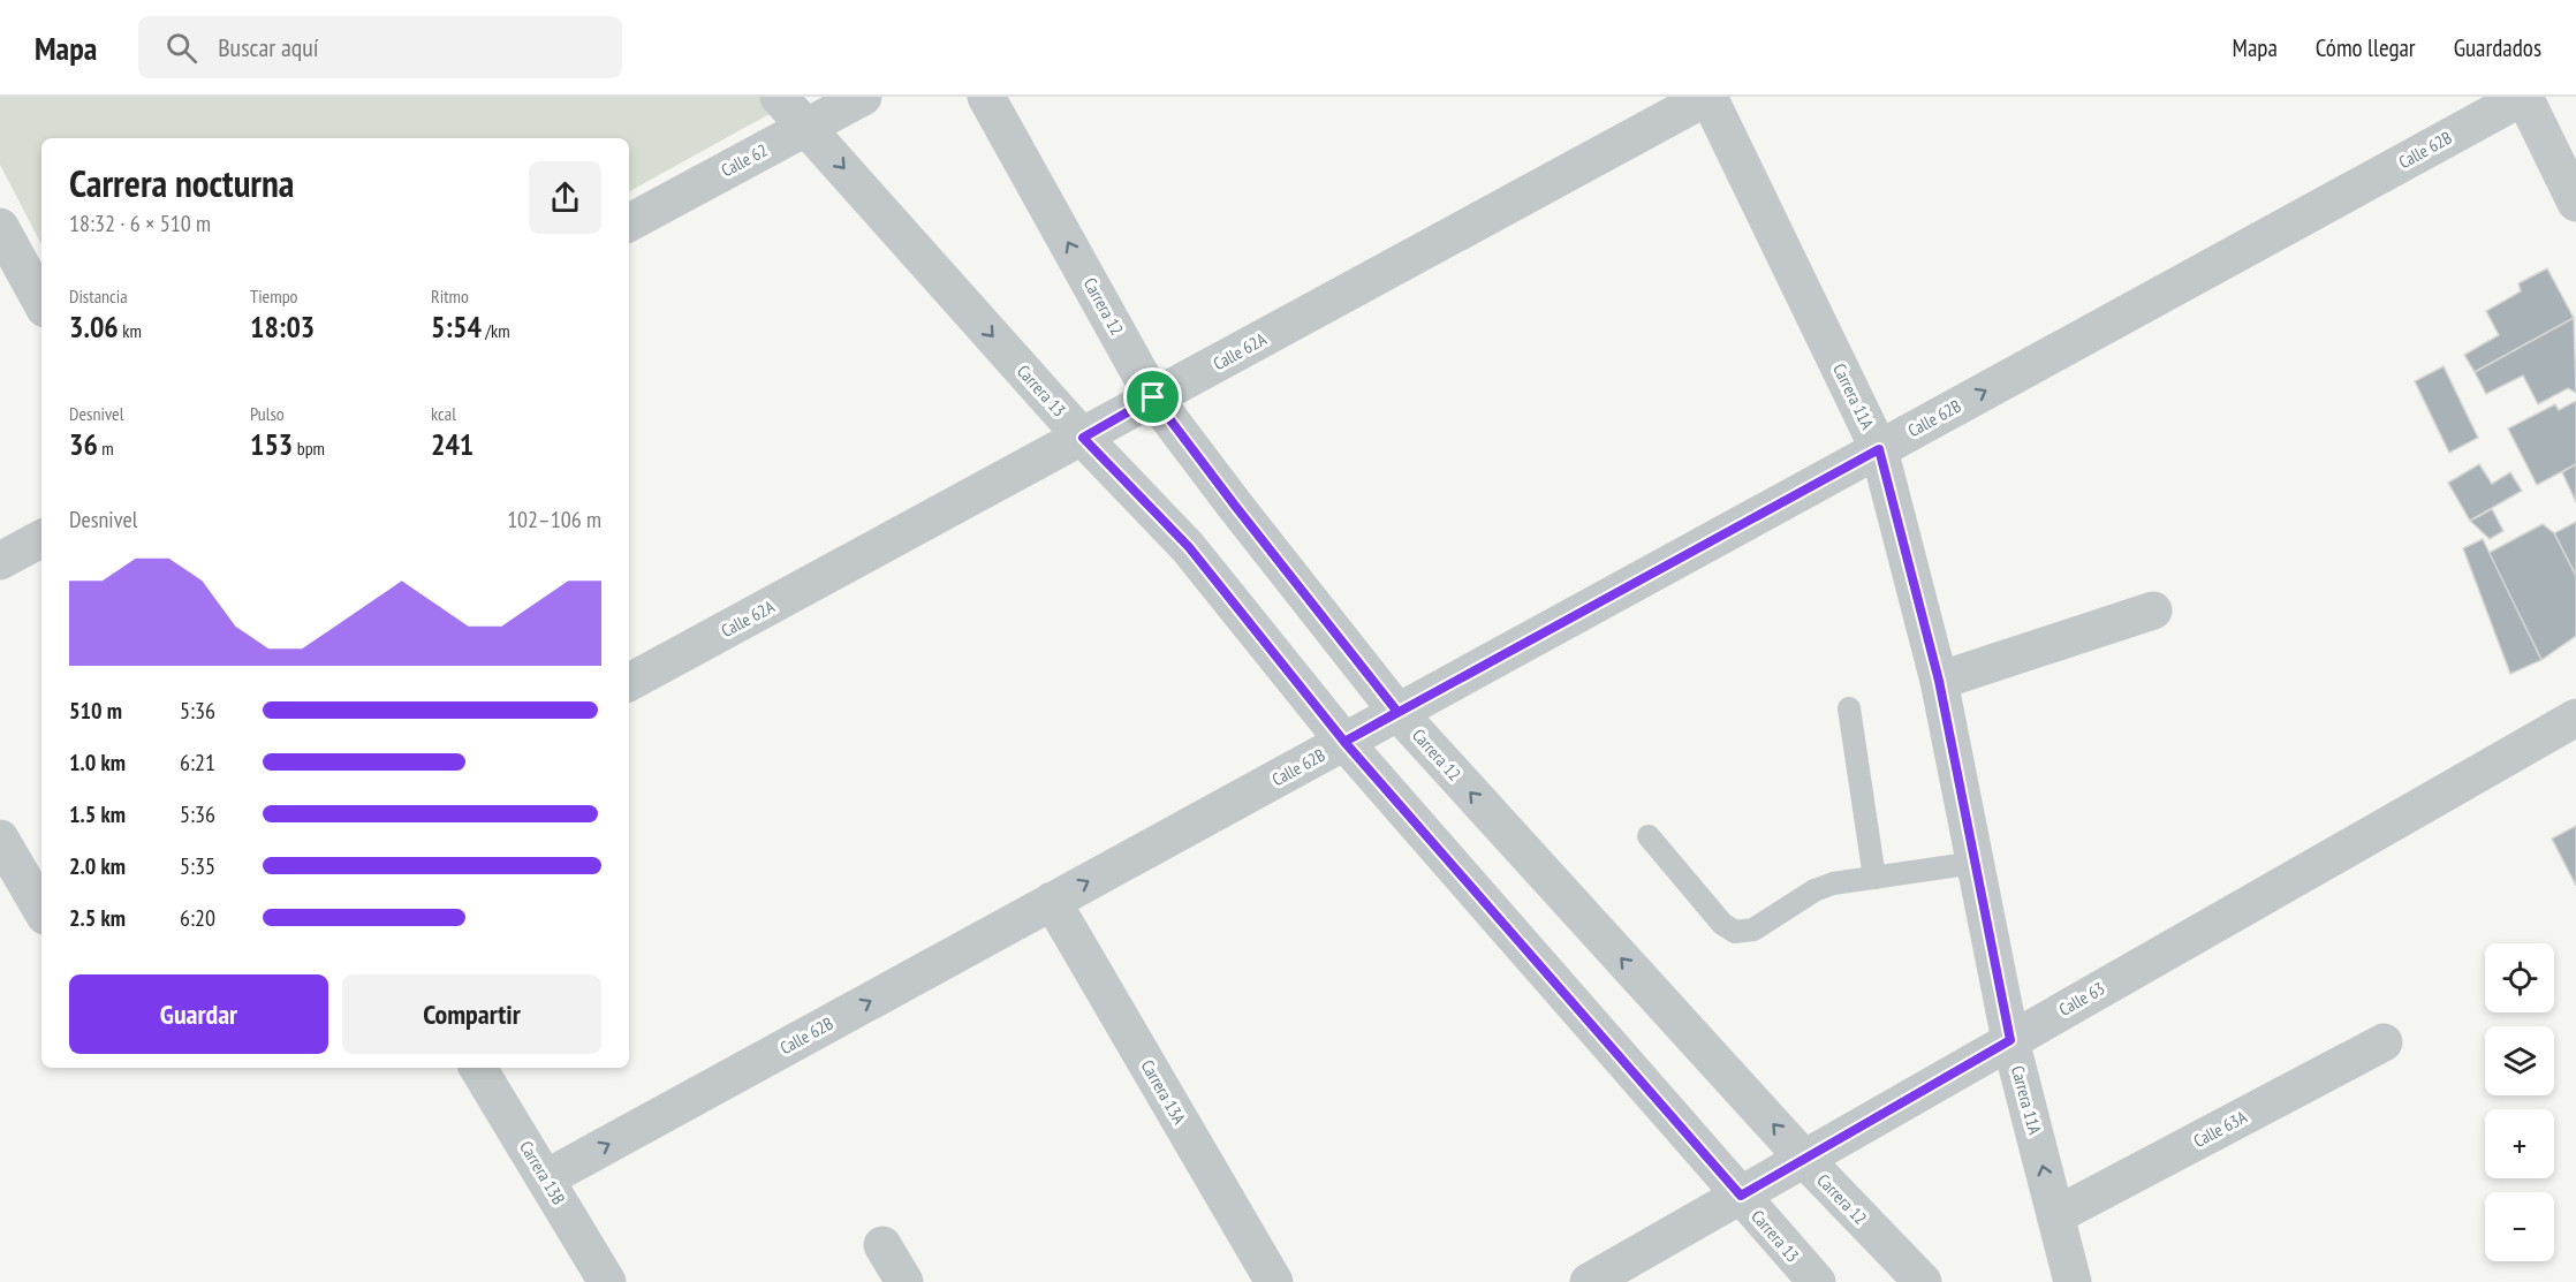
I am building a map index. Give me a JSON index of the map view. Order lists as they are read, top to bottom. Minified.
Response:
{"streets":{"street":["Calle 62B","Calle 62","Carrera 12","Calle 62A","Carrera 13","Carrera 11A","Calle 63","Carrera 13A","Calle 63A","Carrera 13B"]},"crossings":[["Calle 62B","Carrera 12"],["Calle 62B","Carrera 13"],["Calle 62B","Carrera 11A"],["Calle 62B","Carrera 13A"],["Calle 62B","Carrera 13B"],["Calle 62","Carrera 13"],["Carrera 12","Calle 62A"],["Carrera 12","Calle 63"],["Calle 62A","Carrera 13"],["Calle 62A","Carrera 11A"],["Carrera 13","Calle 63"],["Carrera 11A","Calle 63"],["Carrera 11A","Calle 63A"]],"one_way":["Calle 62B","Carrera 12"],"page":{"header":"Mapa","search":"Buscar aquí","nav":["Mapa","Cómo llegar","Guardados"],"heading":["Carrera nocturna","18:32 · 6 × 510 m"],"stats":[["Distancia","3.06 km"],["Tiempo","18:03"],["Ritmo","5:54 /km"],["Desnivel","36 m"],["Pulso","153 bpm"],["kcal","241"]],"chart":["Desnivel","102–106 m"],"list":[{"name":"510 m","note":"5:36"},{"name":"1.0 km","note":"6:21"},{"name":"1.5 km","note":"5:36"},{"name":"2.0 km","note":"5:35"},{"name":"2.5 km","note":"6:20"}],"map_buttons":["+","−"],"buttons":["Guardar","Compartir"]}}
